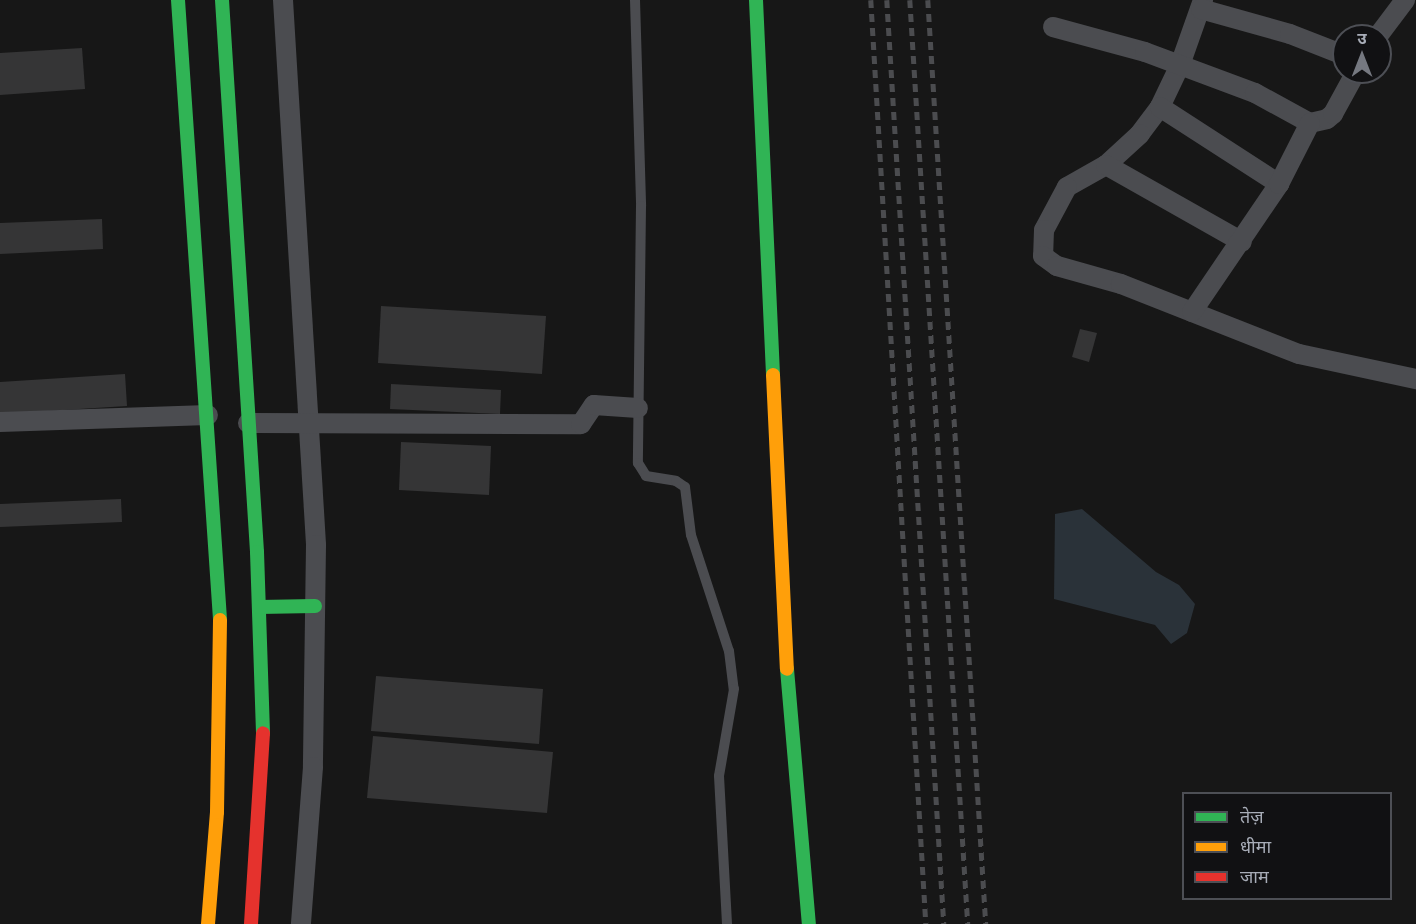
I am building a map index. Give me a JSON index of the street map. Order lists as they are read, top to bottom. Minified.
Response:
{"legend":["तेज़","धीमा","जाम"],"north":"top"}
